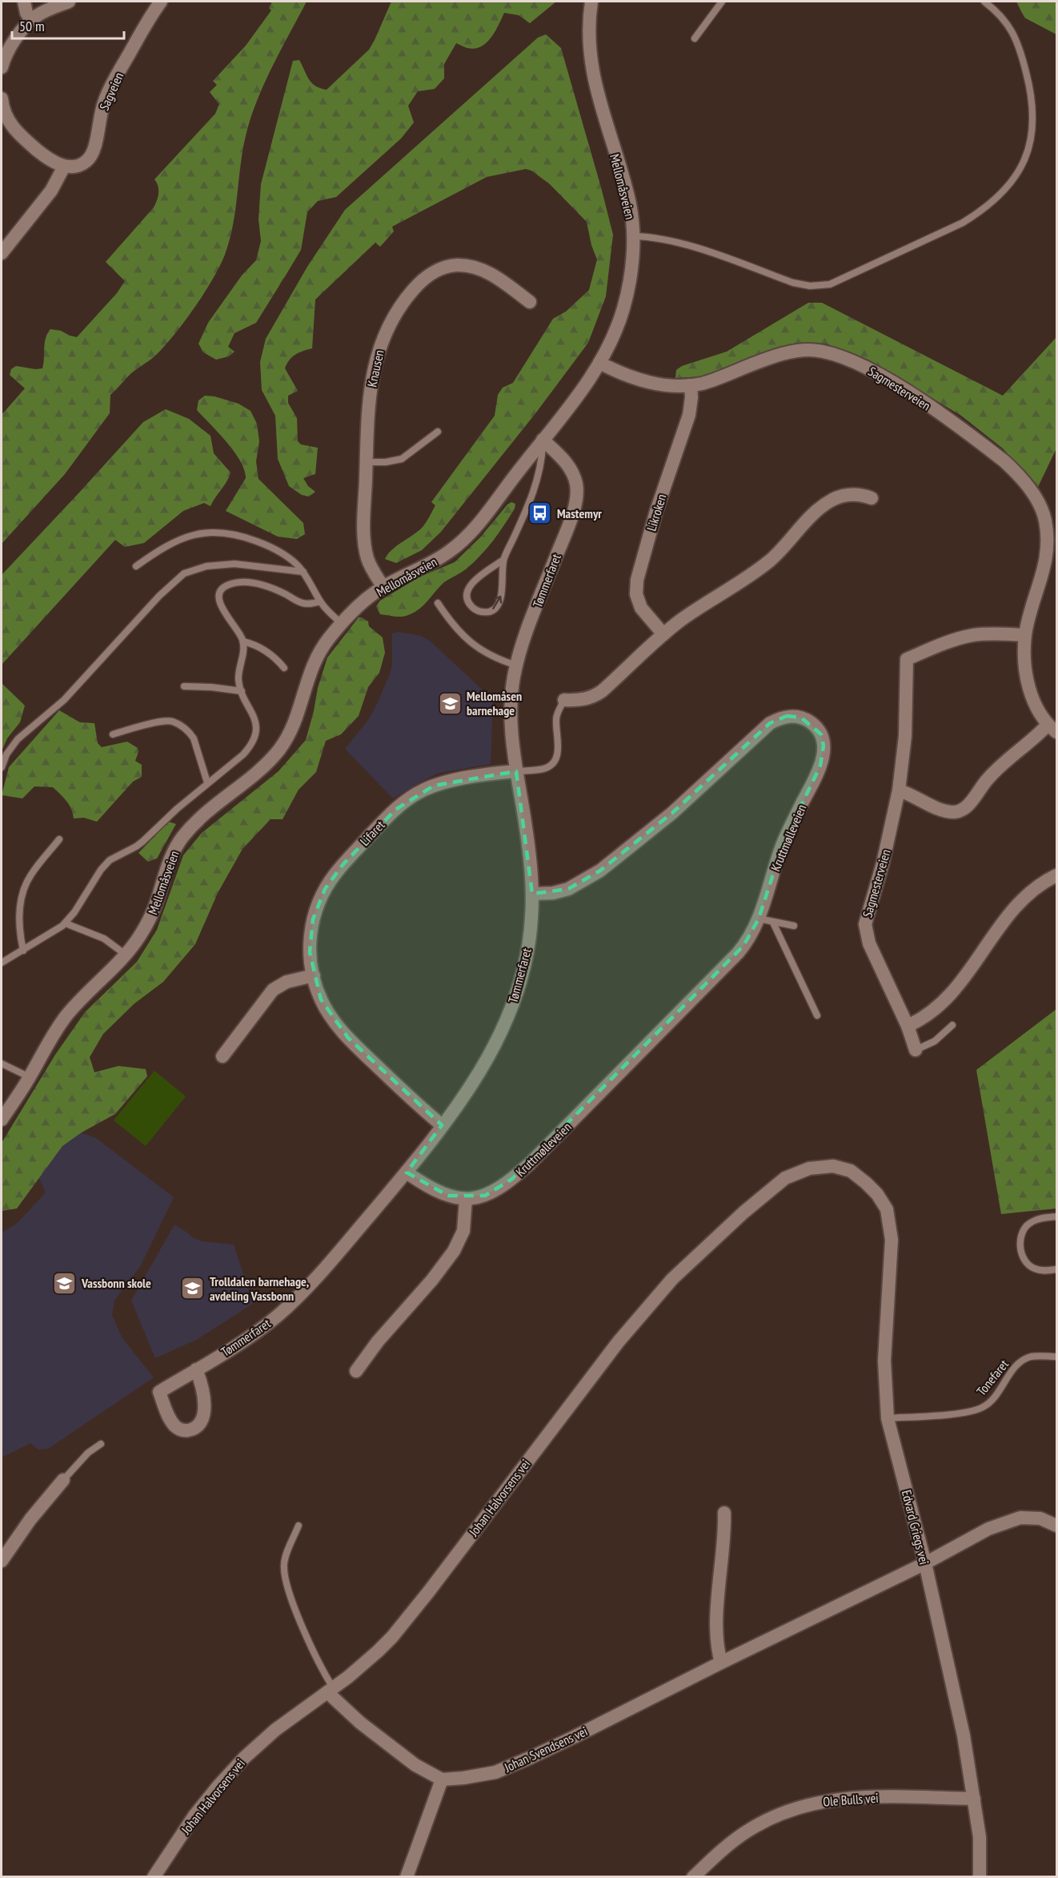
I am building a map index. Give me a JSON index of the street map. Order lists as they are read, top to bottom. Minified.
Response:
{"streets":{"street":["Sagveien","Mellomåsveien","Knausen","Sagmesterveien","Likroken","Tømmerfaret","Lifaret","Kruttmølleveien","Johan Halvorsens vei","Edvard Griegs vei","Johan Svendsens vei","Ole Bulls vei"],"lane":["Tonefaret"]},"crossings":[["Mellomåsveien","Knausen"],["Mellomåsveien","Sagmesterveien"],["Mellomåsveien","Tømmerfaret"],["Sagmesterveien","Likroken"],["Tømmerfaret","Lifaret"],["Tømmerfaret","Kruttmølleveien"],["Tonefaret","Edvard Griegs vei"],["Johan Halvorsens vei","Edvard Griegs vei"],["Edvard Griegs vei","Johan Svendsens vei"],["Edvard Griegs vei","Ole Bulls vei"]],"places":{"bus stop":["Mastemyr"],"school or university":["Mellomåsen barnehage","Vassbonn skole","Trolldalen barnehage, avdeling Vassbonn"]},"scale_bar":"50 m"}
